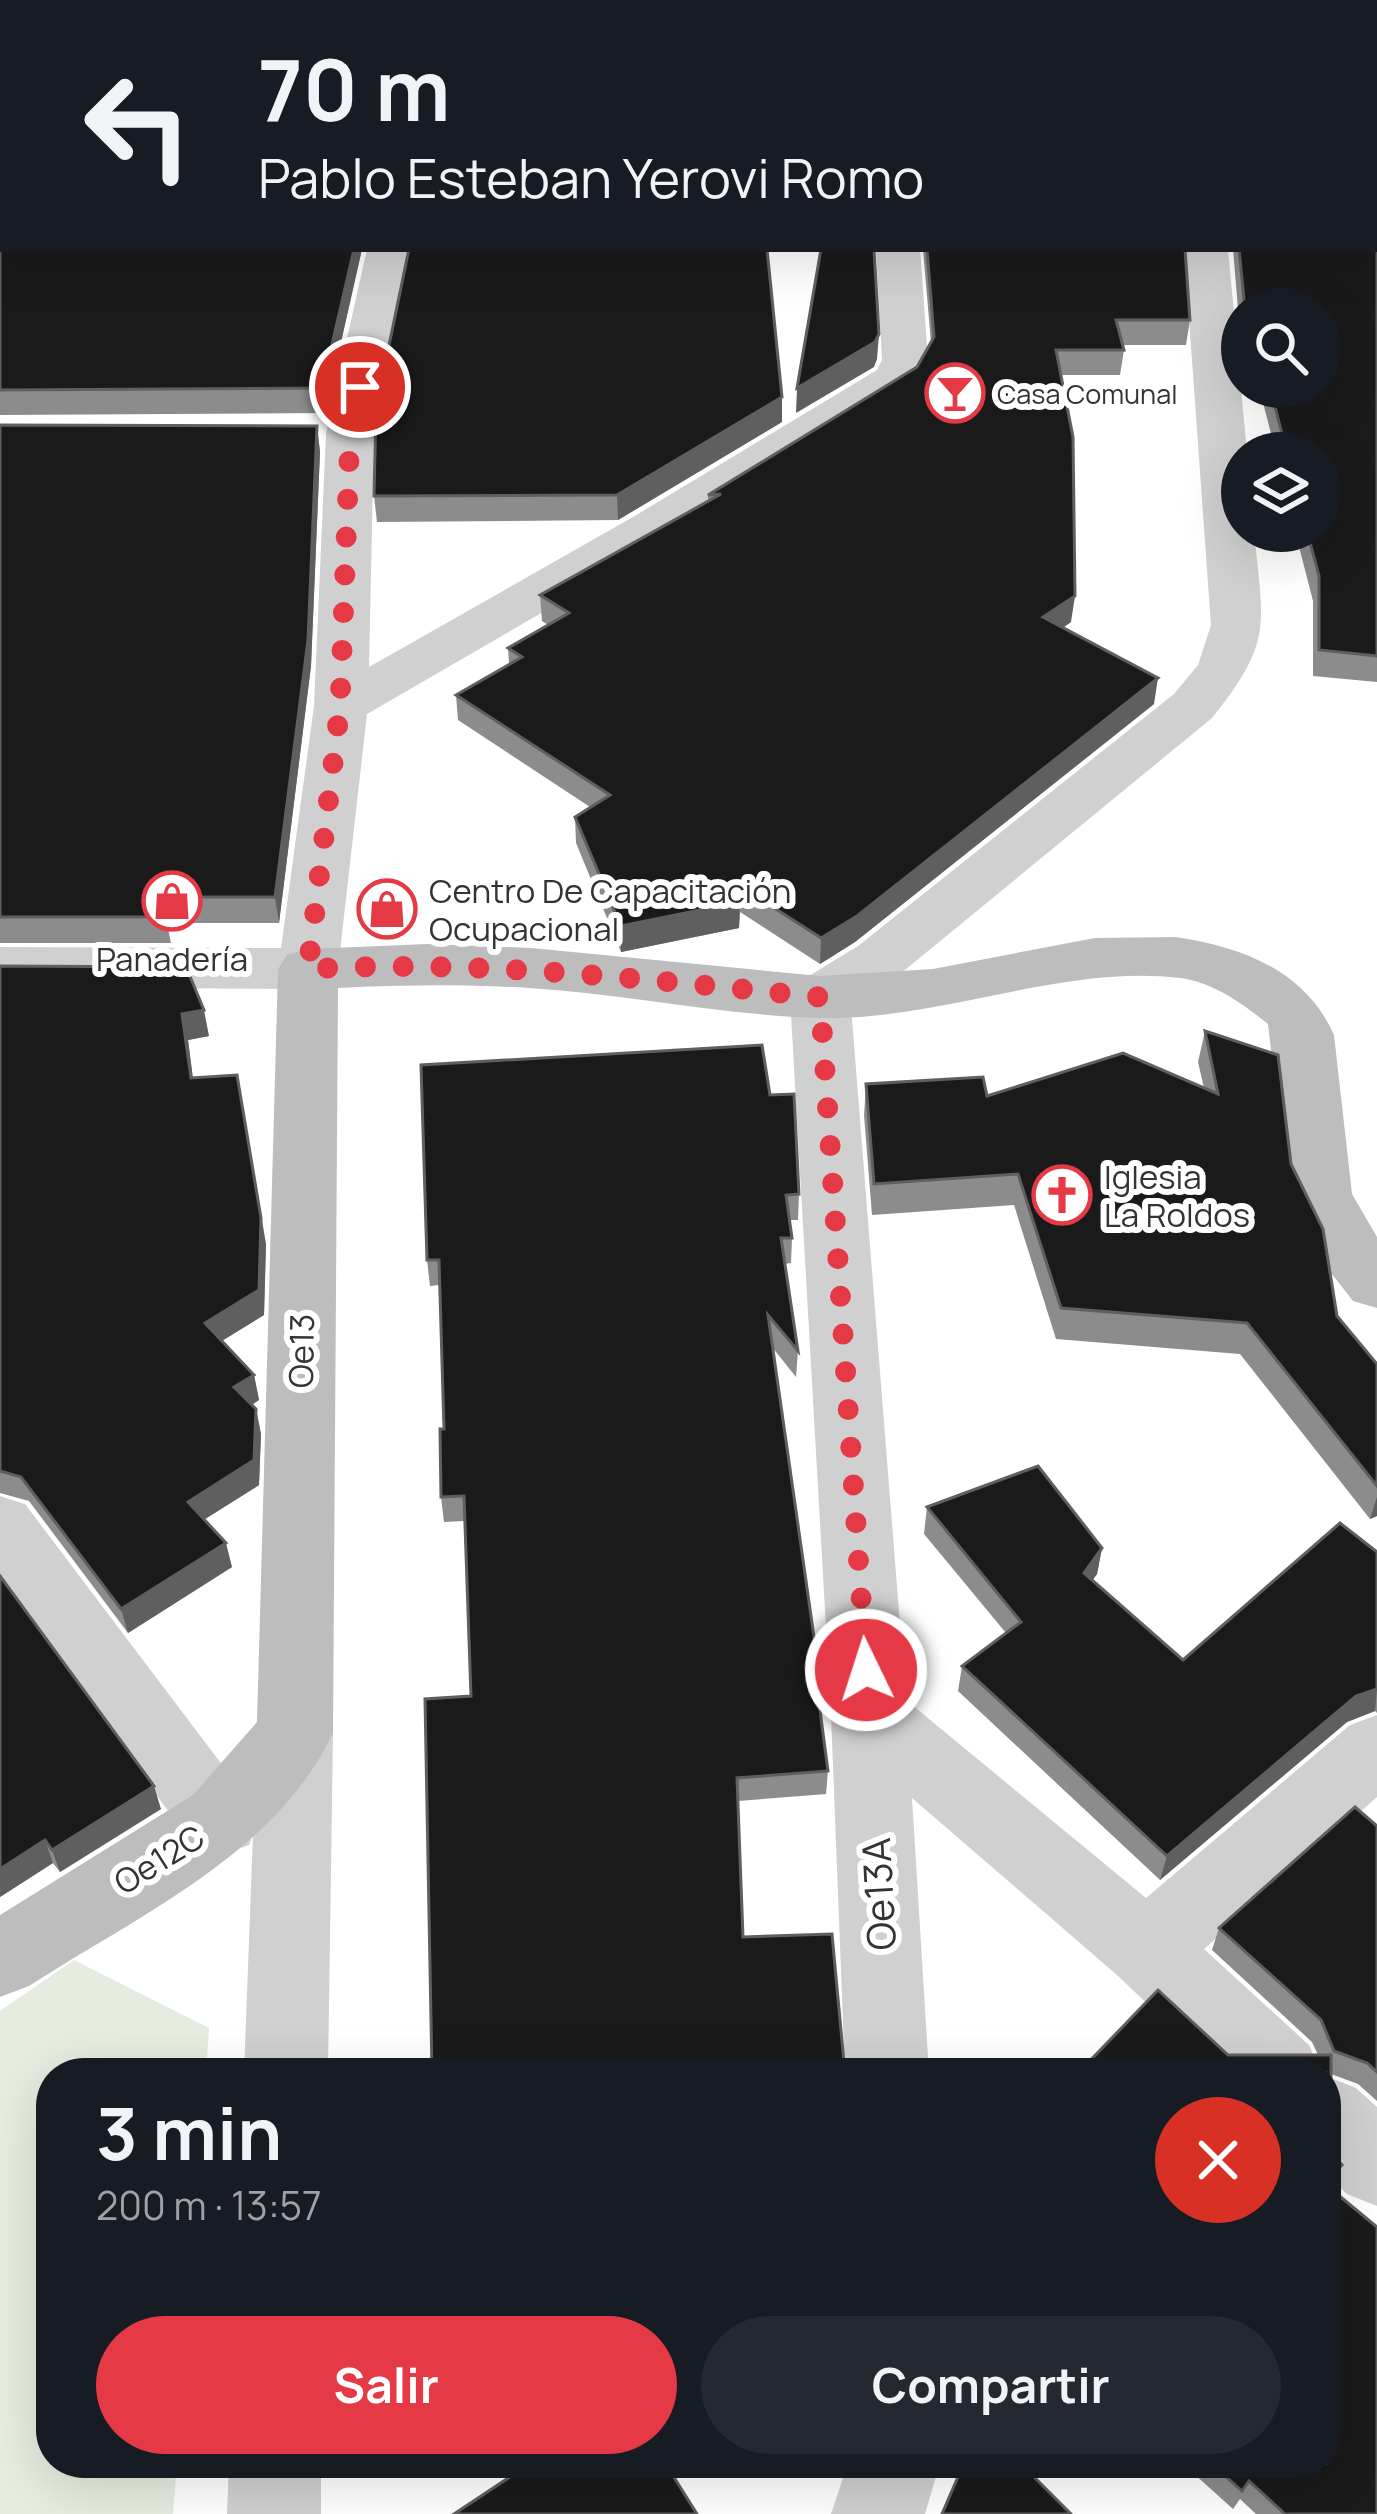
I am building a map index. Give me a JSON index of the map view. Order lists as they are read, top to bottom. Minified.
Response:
{"streets":{"main road":["Oe13","Oe12C"],"street":["Oe13A"]},"crossings":[["Oe13","Oe12C"]],"places":{"bar":["Casa Comunal"],"shop":["Panadería","Centro De Capacitación Ocupacional"],"church":["Iglesia La Roldos"]},"page":{"turn":["70 m","Pablo Esteban Yerovi Romo"],"heading":["3 min","200 m · 13:57"],"buttons":["Salir","Compartir"]}}
